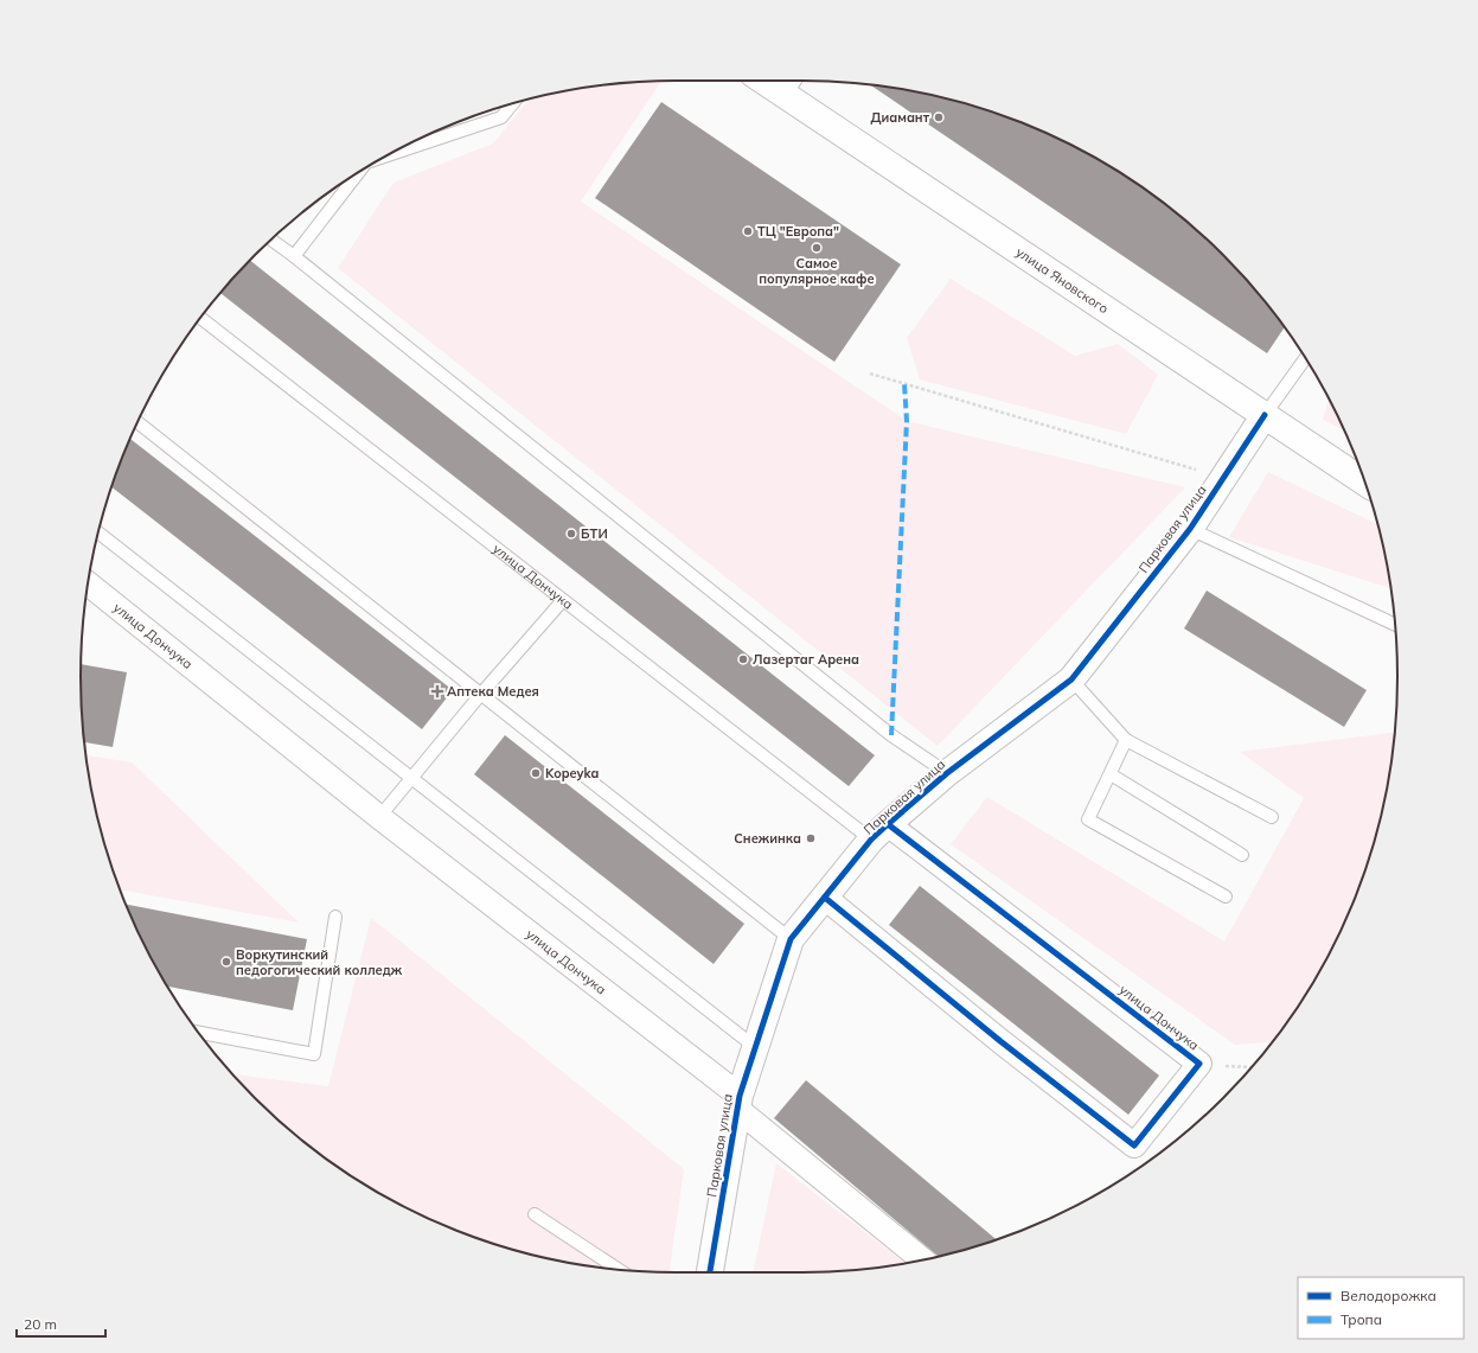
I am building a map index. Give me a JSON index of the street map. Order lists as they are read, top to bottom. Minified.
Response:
{"streets":{"street":["улица Яновского","Парковая улица","улица Дончука"]},"crossings":[["улица Яновского","Парковая улица"],["Парковая улица","улица Дончука"]],"places":{"other":["Диамант","ТЦ \"Европа\"","Самое популярное кафе","БТИ","Лазертаг Арена","Kopeyka","Снежинка","Воркутинский педогогический колледж"],"health":["Аптека Медея"]},"legend":["Велодорожка","Тропа"],"scale_bar":"20 m"}
